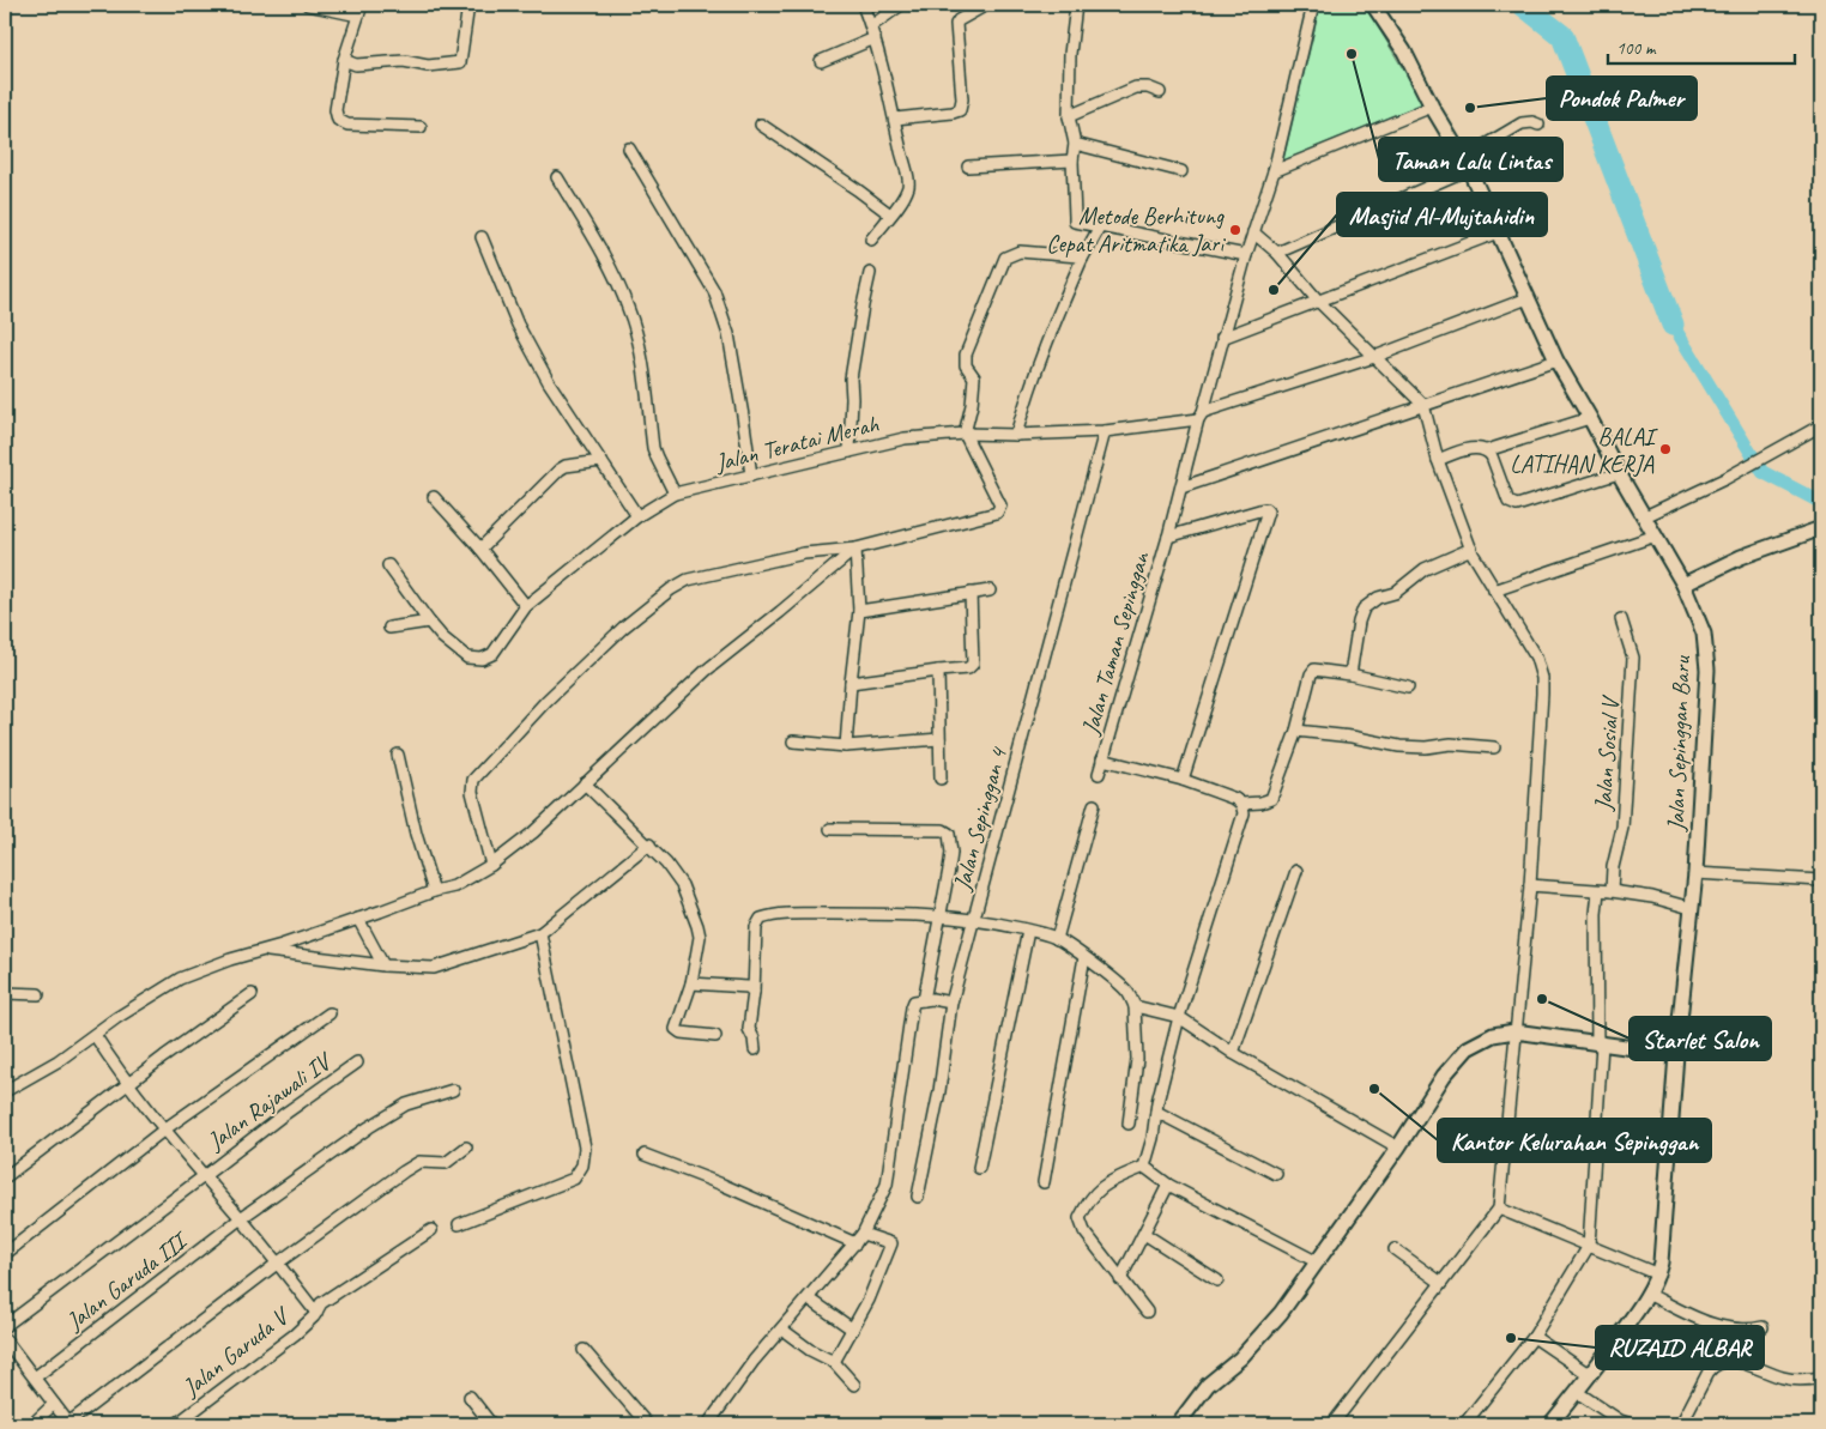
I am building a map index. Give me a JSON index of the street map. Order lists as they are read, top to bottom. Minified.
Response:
{"streets":{"street":["Jalan Teratai Merah","Jalan Taman Sepinggan","Jalan Sepinggan Baru","Jalan Sosial V","Jalan Sepinggan 4","Jalan Rajawali IV","Jalan Garuda III","Jalan Garuda V"]},"crossings":[["Jalan Teratai Merah","Jalan Taman Sepinggan"],["Jalan Teratai Merah","Jalan Sepinggan Baru"],["Jalan Teratai Merah","Jalan Sepinggan 4"]],"places":["Taman Lalu Lintas","Pondok Palmer","Metode Berhitung Cepat Aritmatika Jari","Masjid Al-Mujtahidin","BALAI LATIHAN KERJA","Starlet Salon","Kantor Kelurahan Sepinggan","RUZAID ALBAR"],"scale_bar":"100 m"}
